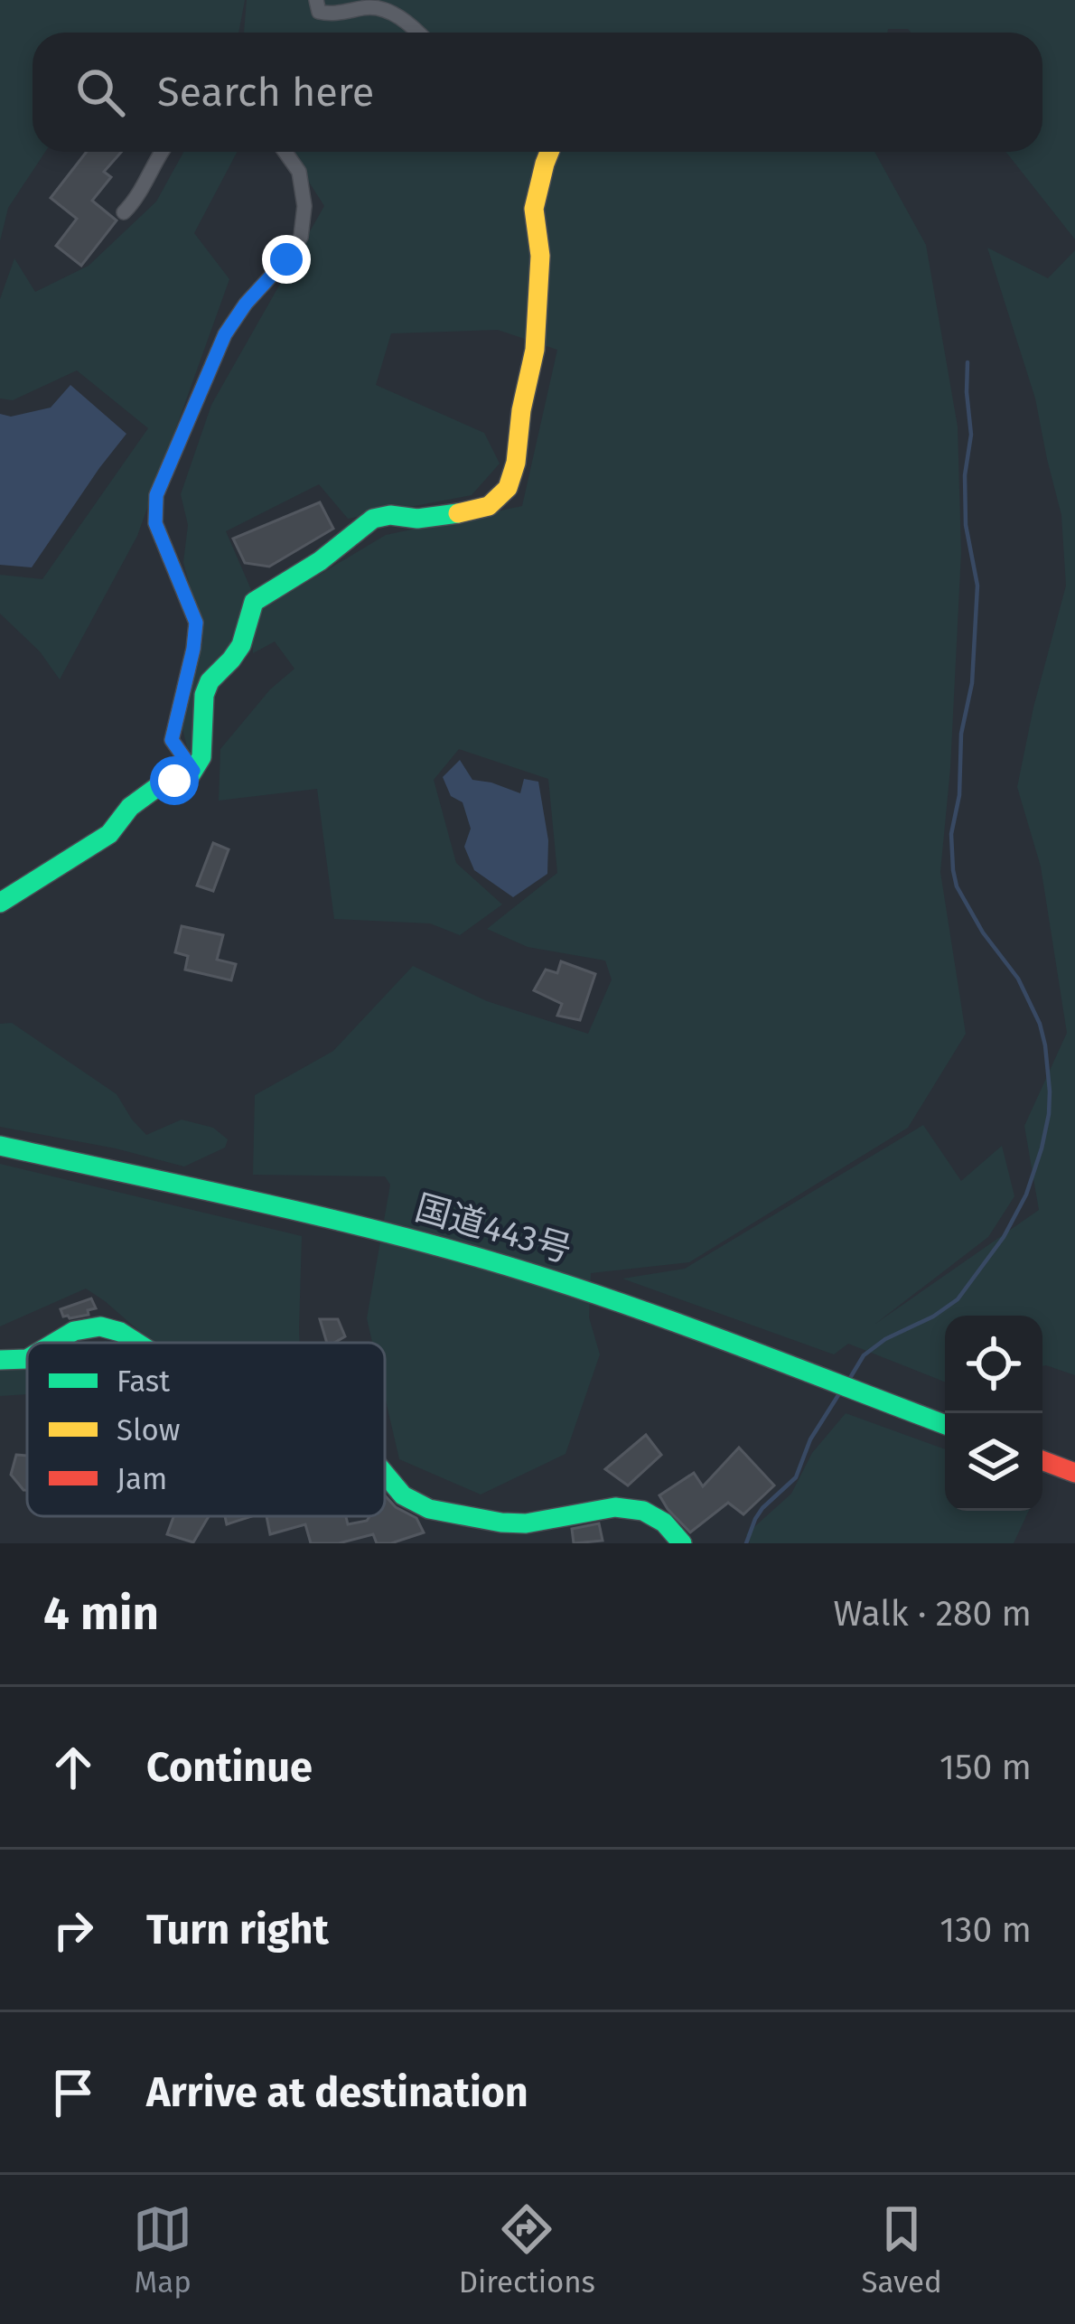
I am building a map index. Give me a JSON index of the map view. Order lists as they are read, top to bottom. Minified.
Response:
{"streets":{"main road":["国道443号"]},"legend":["Fast","Slow","Jam"],"page":{"search":"Search here","heading":["4 min","Walk · 280 m"],"list":[["Continue","150 m"],["Turn right","130 m"],"Arrive at destination"],"nav":["Map","Directions","Saved"]}}
